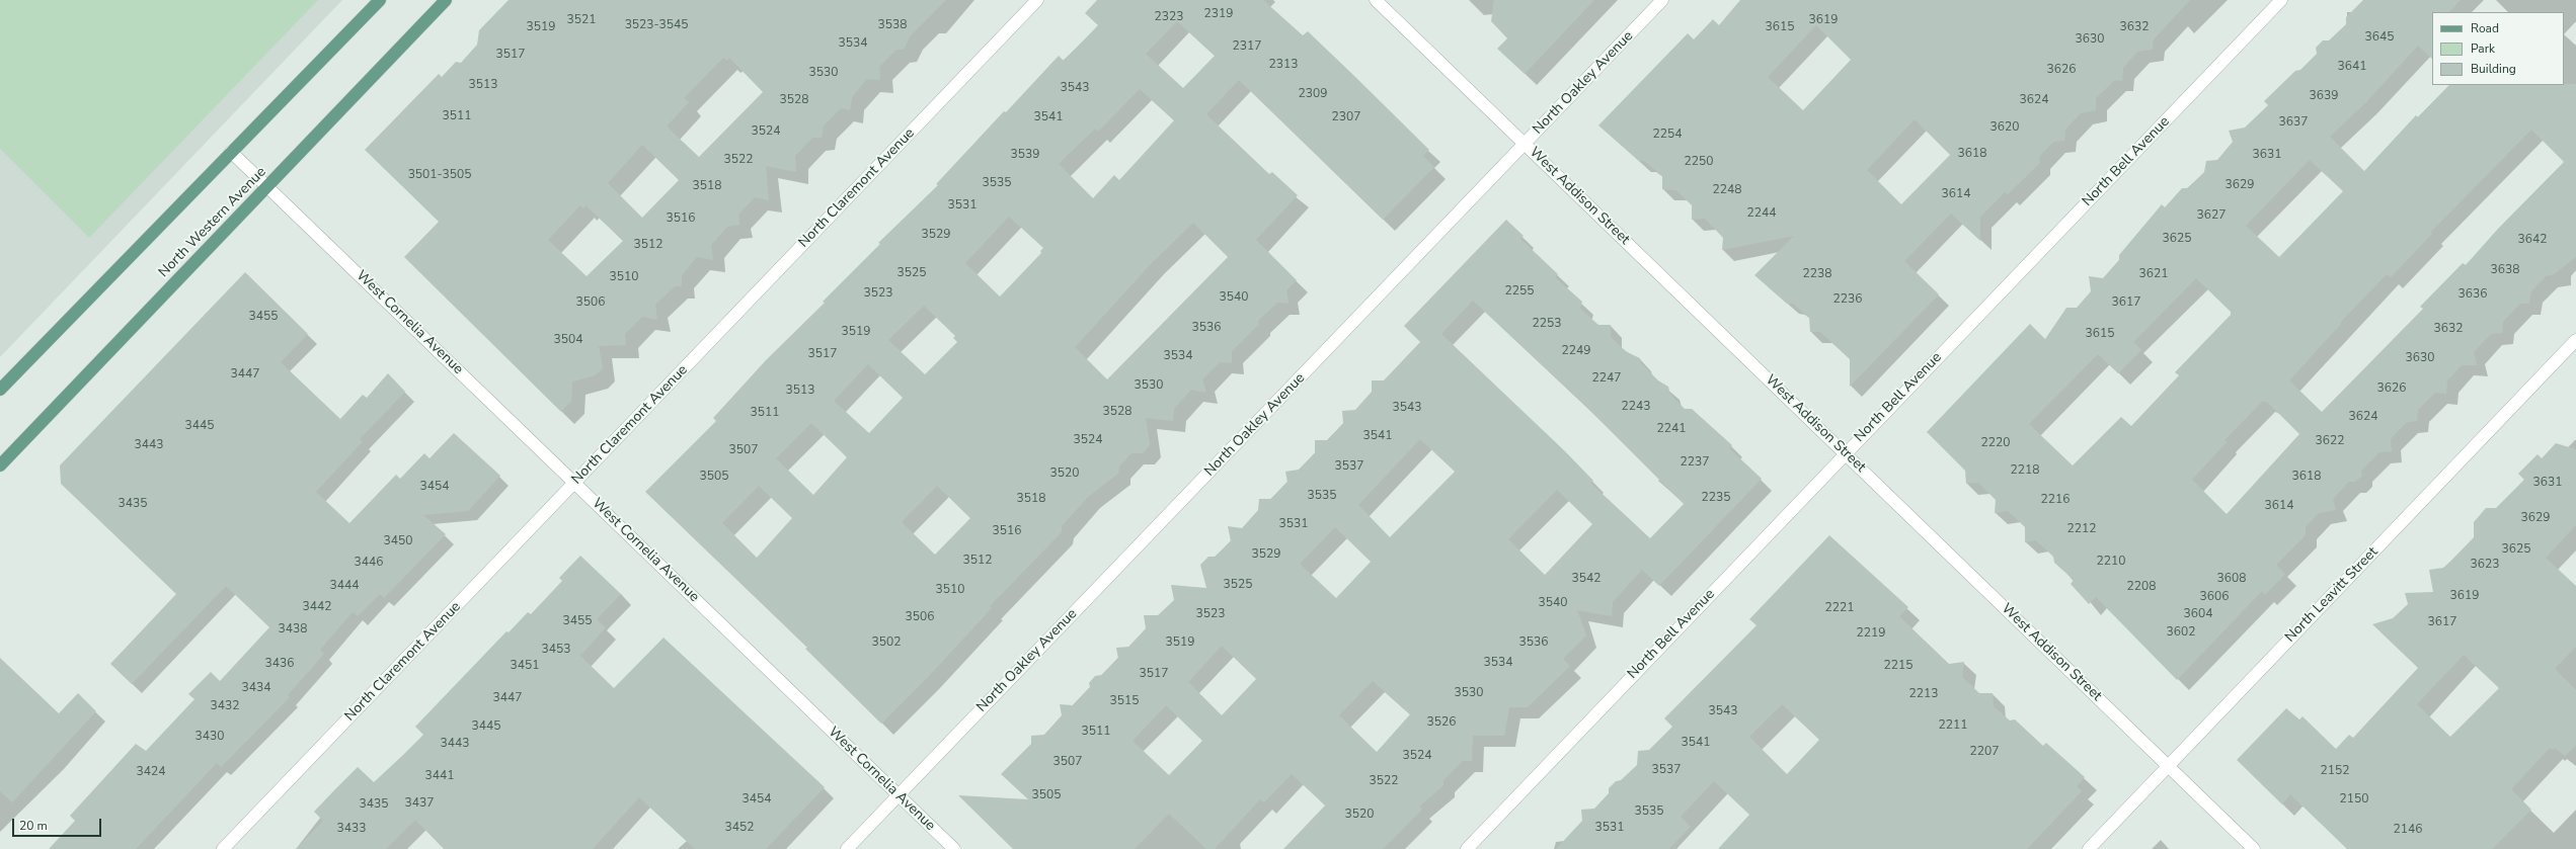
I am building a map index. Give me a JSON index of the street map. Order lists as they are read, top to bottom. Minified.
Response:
{"streets":{"main road":["North Western Avenue"],"street":["North Oakley Avenue","North Bell Avenue","North Claremont Avenue","West Addison Street","West Cornelia Avenue","North Leavitt Street"]},"crossings":[["North Oakley Avenue","West Addison Street"],["North Oakley Avenue","West Cornelia Avenue"],["North Bell Avenue","West Addison Street"],["North Claremont Avenue","West Cornelia Avenue"],["West Addison Street","North Leavitt Street"],["North Western Avenue","West Cornelia Avenue"]],"house_numbers":["2319","2323","3521","3619","3523-3545","3538","3519","3615","3632","3645","3630","3534","2317","3517","2313","3641","3626","3530","3513","3543","2309","3639","3528","3624","3511","3541","2307","3637","3620","3524","2254","3618","3539","3631","3522","2250","3501-3505","3535","3629","3518","2248","3614","3531","2244","3627","3516","3529","3625","3642","3512","3638","3525","2238","3621","3510","2255","3523","3636","3540","2236","3506","3617","3455","2253","3536","3632","3519","3615","3504","2249","3517","3534","3630","3447","2247","3530","3626","3513","2243","3543","3528","3511","3624","3445","2241","3541","3524","3622","2220","3443","3507","2237","3537","2218","3520","3505","3618","3631","3454","3535","2235","3518","2216","3435","3614","3629","3531","2212","3516","3450","3625","3529","3512","2210","3446","3623","3542","3608","3525","3444","2208","3510","3619","3606","3540","3442","2221","3523","3604","3506","3455","3617","3438","3602","2219","3502","3519","3536","3453","3534","3436","3451","2215","3517","3434","3530","2213","3447","3515","3432","3543","3526","2211","3445","3511","3430","3541","3443","2207","3524","3507","3537","2152","3424","3441","3522","3505","3454","2150","3437","3435","3535","3520","3452","3531","3433","2146"],"legend":["Road","Park","Building"],"scale_bar":"20 m"}
